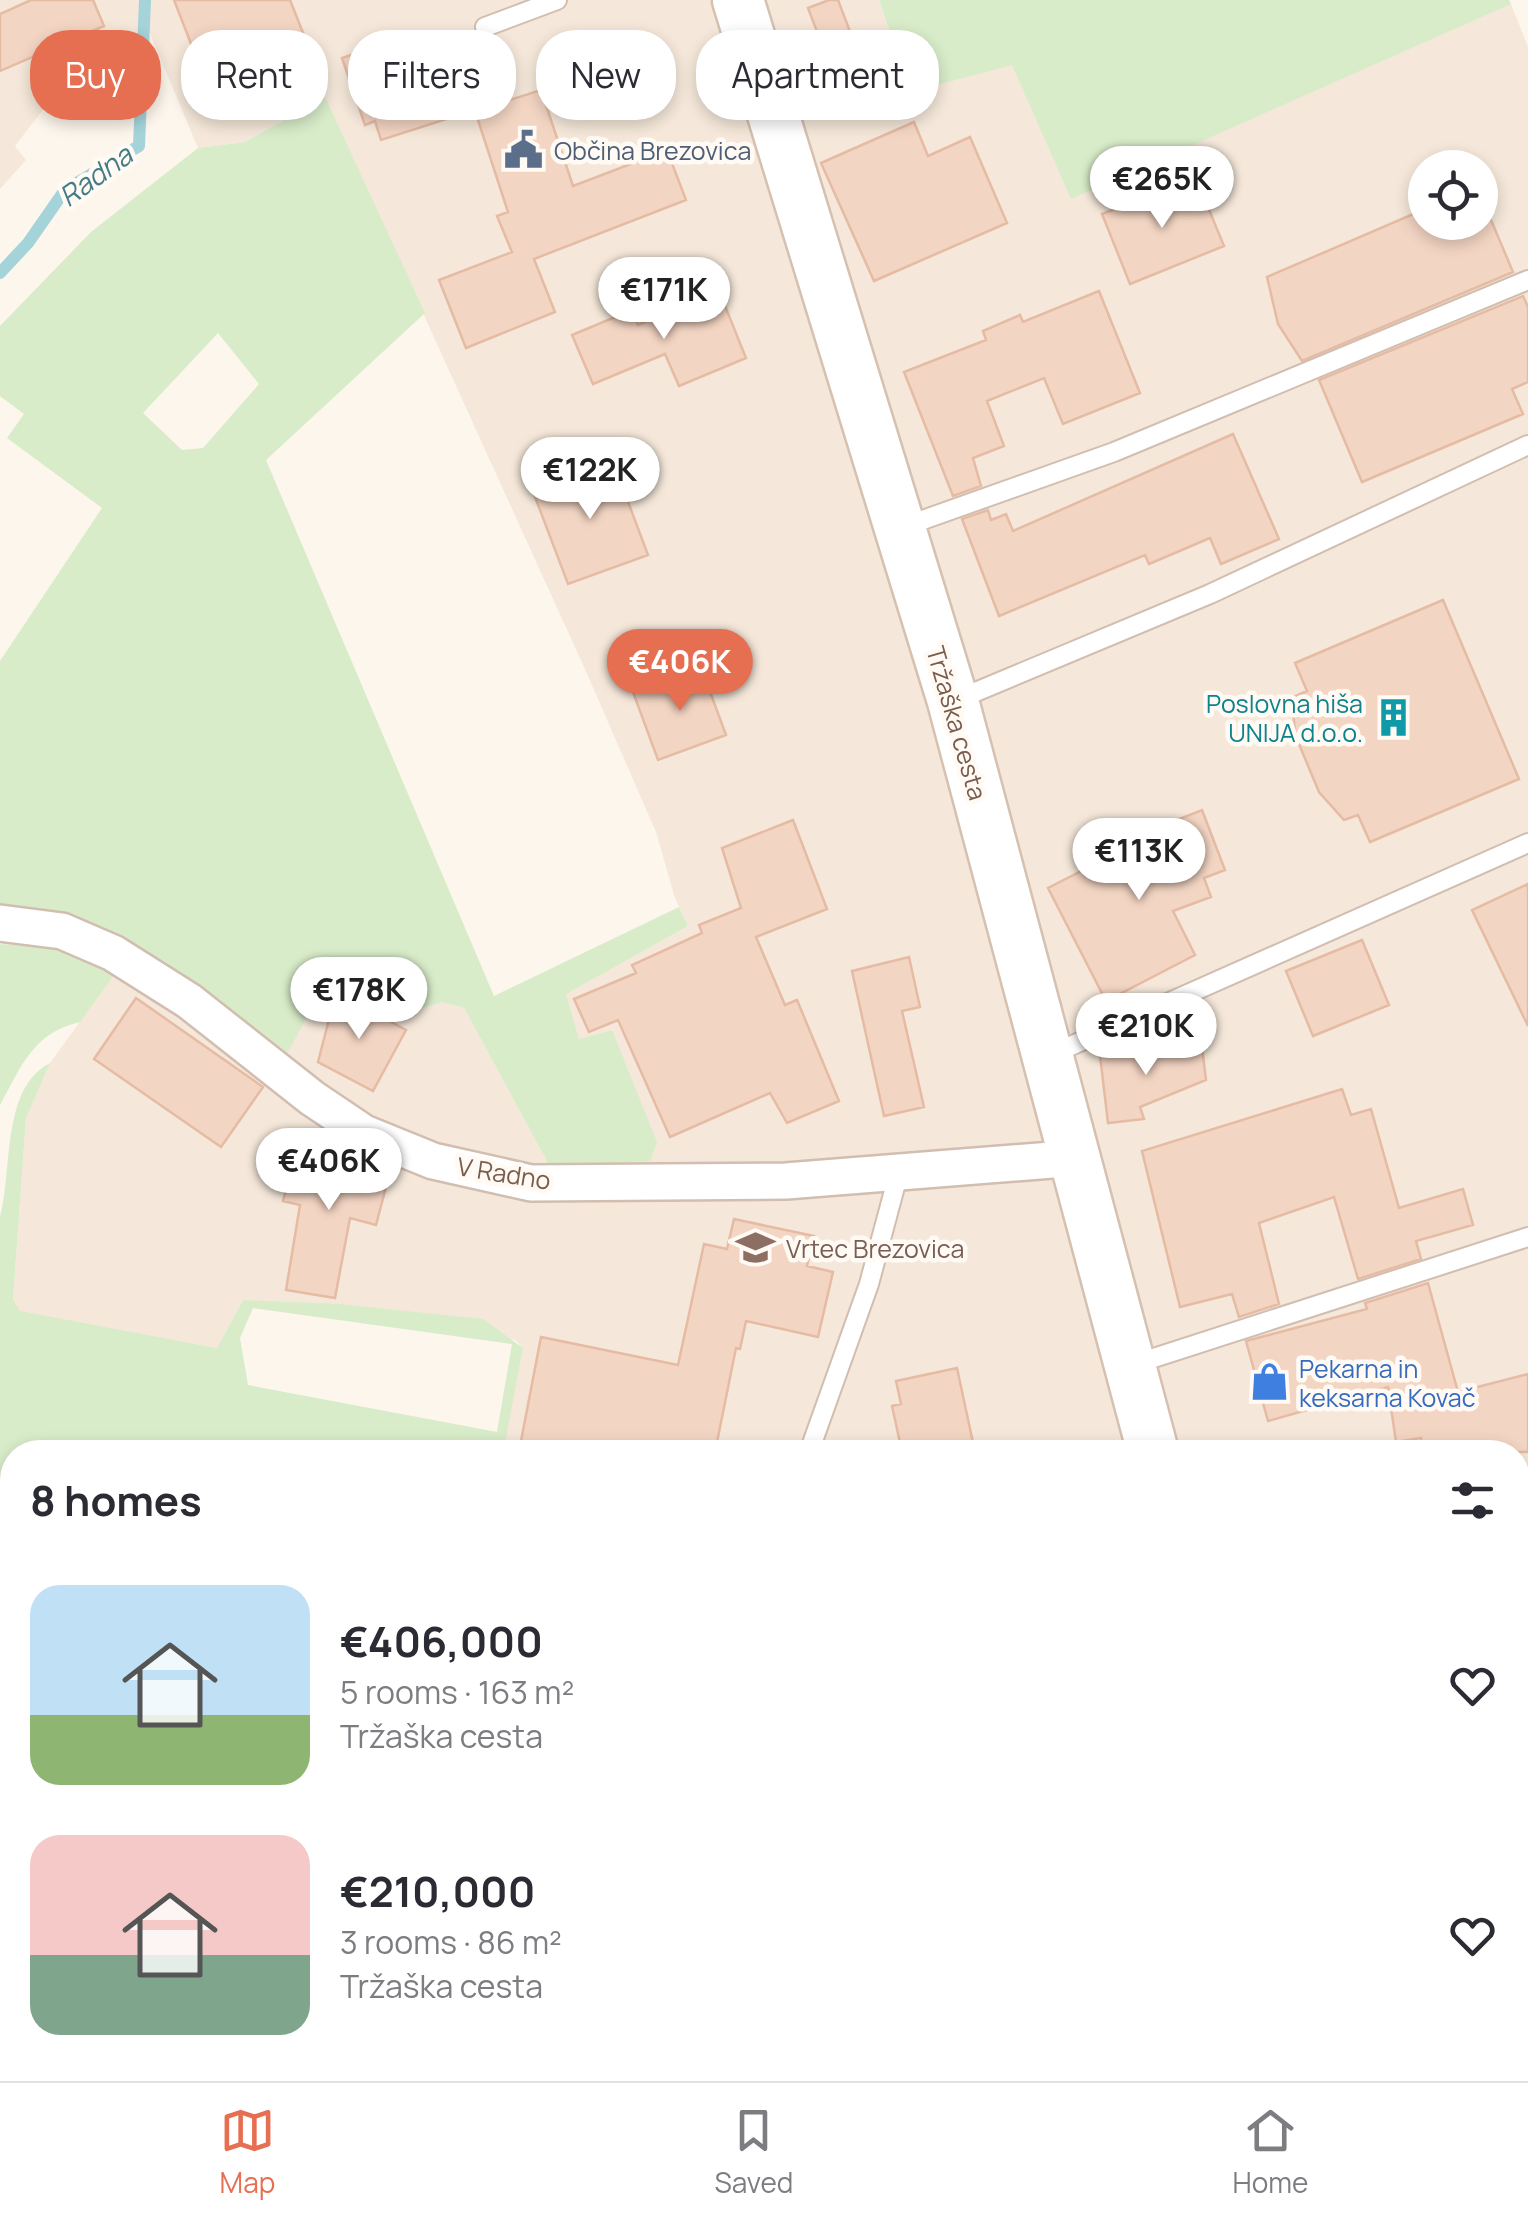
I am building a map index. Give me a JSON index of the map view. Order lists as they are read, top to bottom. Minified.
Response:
{"streets":{"main road":["Tržaška cesta"],"street":["V Radno"]},"crossings":[["Tržaška cesta","V Radno"]],"water":["Radna"],"places":{"public building":["Občina Brezovica"],"building":["Poslovna hiša UNIJA d.o.o."],"school or university":["Vrtec Brezovica"],"shop":["Pekarna in keksarna Kovač"]},"page":{"chip":["Buy","Rent","Filters","New","Apartment"],"price":["€265K","€171K","€122K","€406K","€113K","€178K","€210K","€406K"],"heading":"8 homes","list":[{"name":"€406,000","note":"5 rooms · 163 m² · Tržaška cesta"},{"name":"€210,000","note":"3 rooms · 86 m² · Tržaška cesta"}],"tabs":["Map","Saved","Home"]}}
